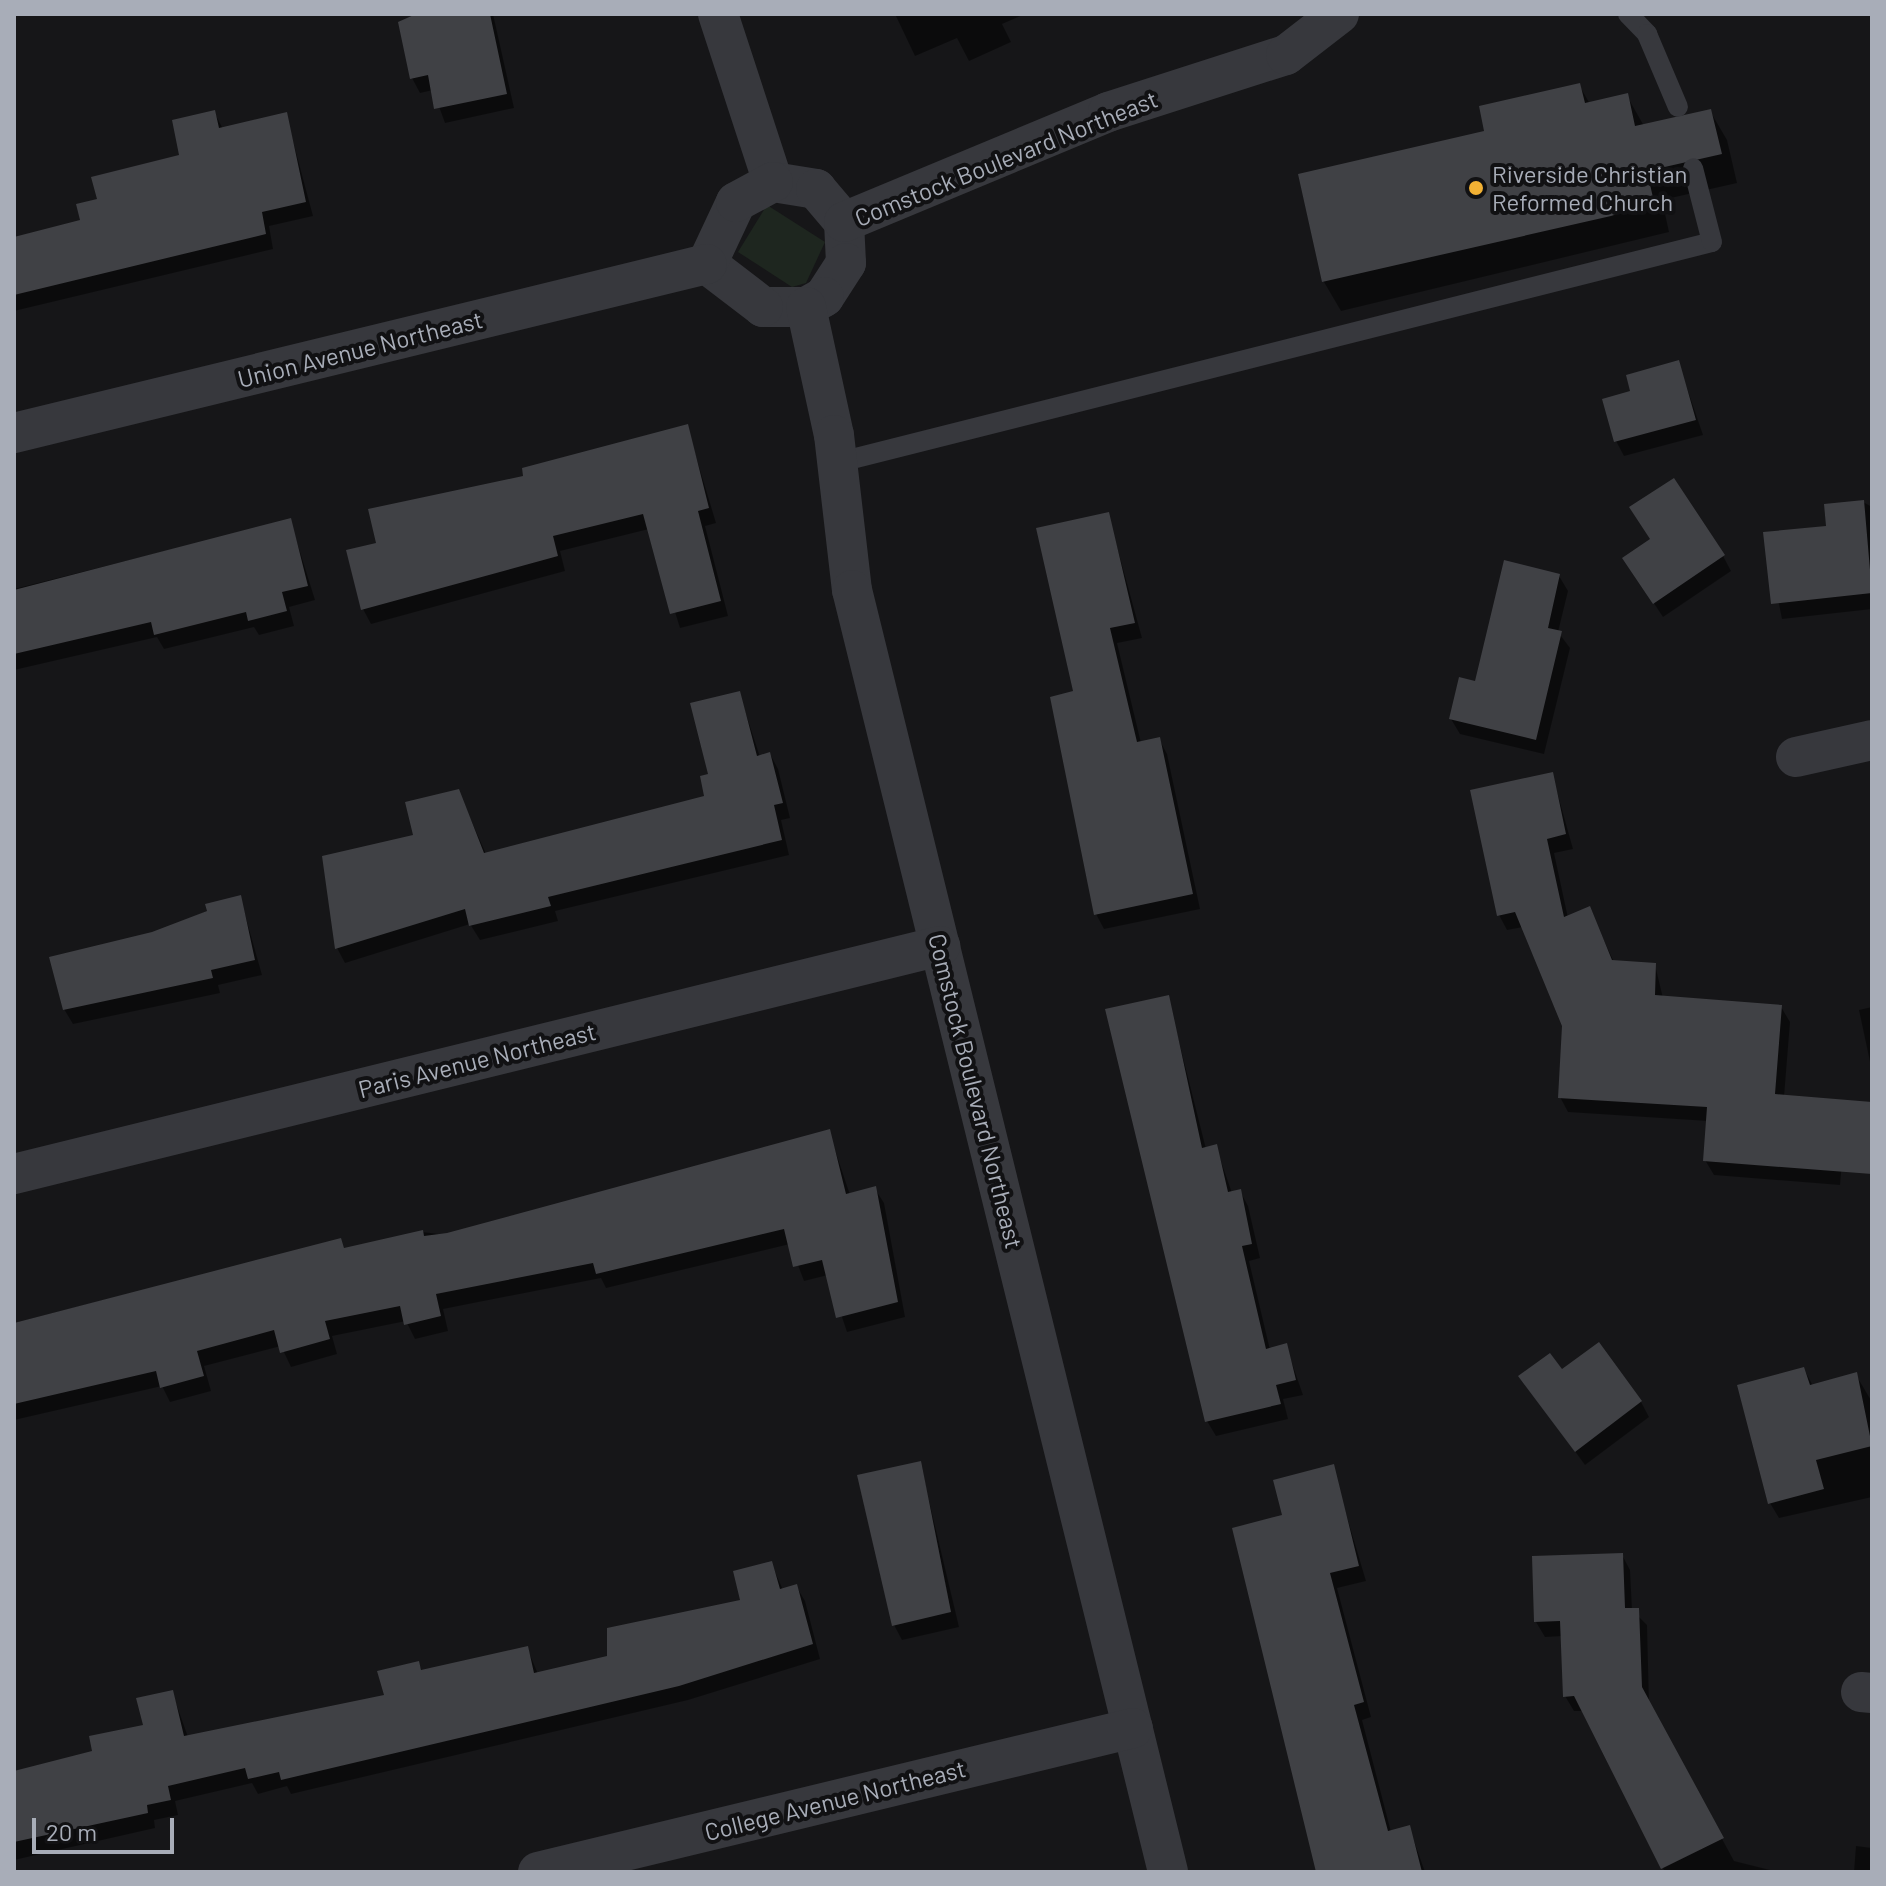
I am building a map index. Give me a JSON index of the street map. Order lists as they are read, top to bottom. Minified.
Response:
{"streets":{"street":["Comstock Boulevard Northeast","Union Avenue Northeast","Paris Avenue Northeast","College Avenue Northeast"]},"crossings":[["Comstock Boulevard Northeast","Union Avenue Northeast"],["Comstock Boulevard Northeast","Paris Avenue Northeast"],["Comstock Boulevard Northeast","College Avenue Northeast"]],"places":["Riverside Christian Reformed Church"],"scale_bar":"20 m"}
